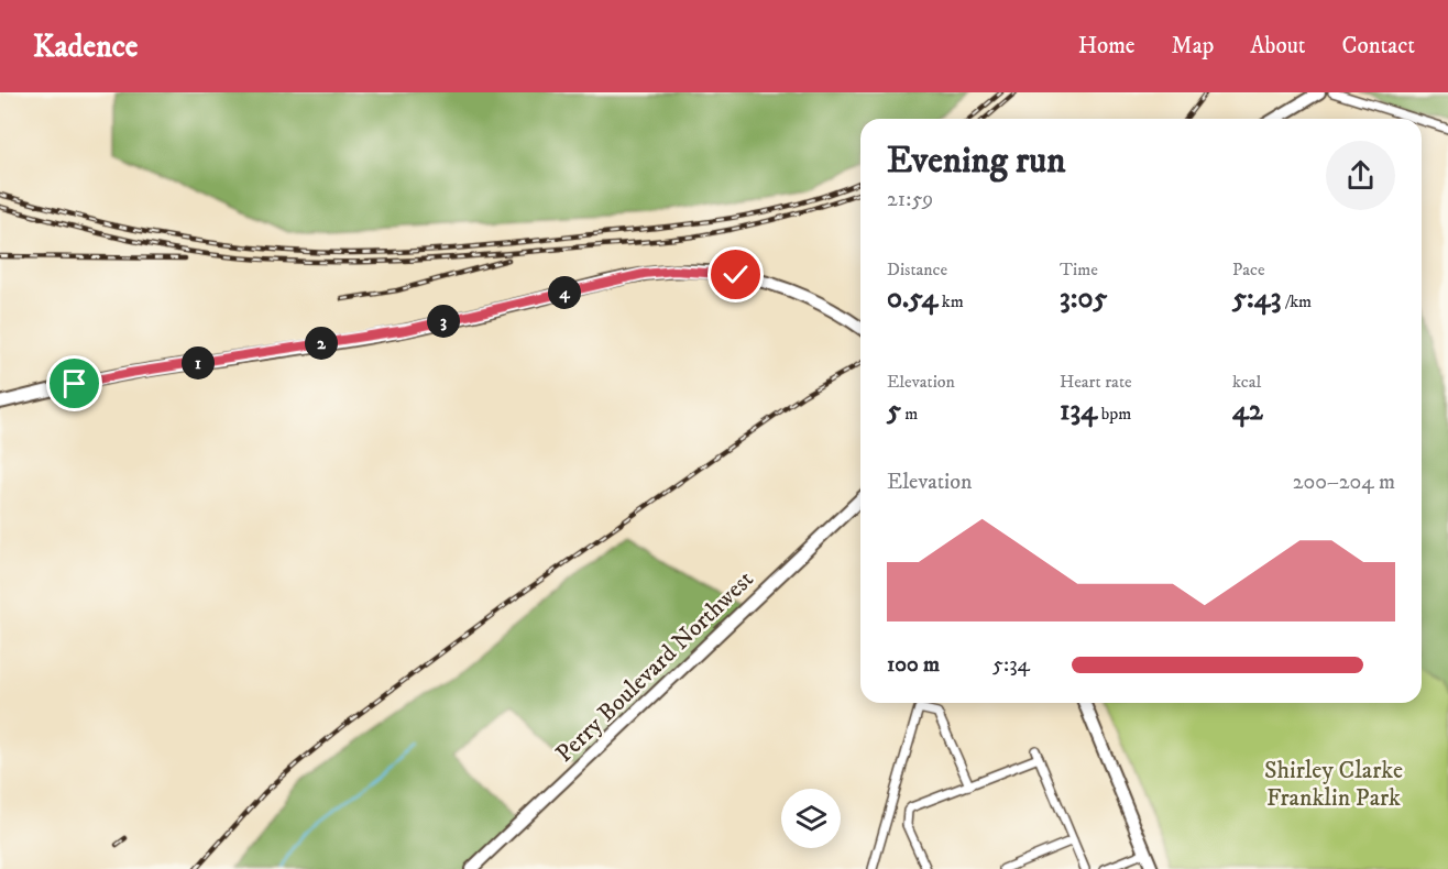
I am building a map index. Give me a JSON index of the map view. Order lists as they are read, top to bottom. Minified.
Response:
{"streets":{"street":["Perry Boulevard Northwest"]},"parks":["Shirley Clarke Franklin Park"],"page":{"header":"Kadence","nav":["Home","Map","About","Contact"],"heading":["Evening run","21:59"],"stats":[["Distance","0.54 km"],["Time","3:05"],["Pace","5:43 /km"],["Elevation","5 m"],["Heart rate","134 bpm"],["kcal","42"]],"pins":["4","3","2","1"],"chart":["Elevation","200–204 m"],"list":[{"name":"100 m","note":"5:34"}]}}
